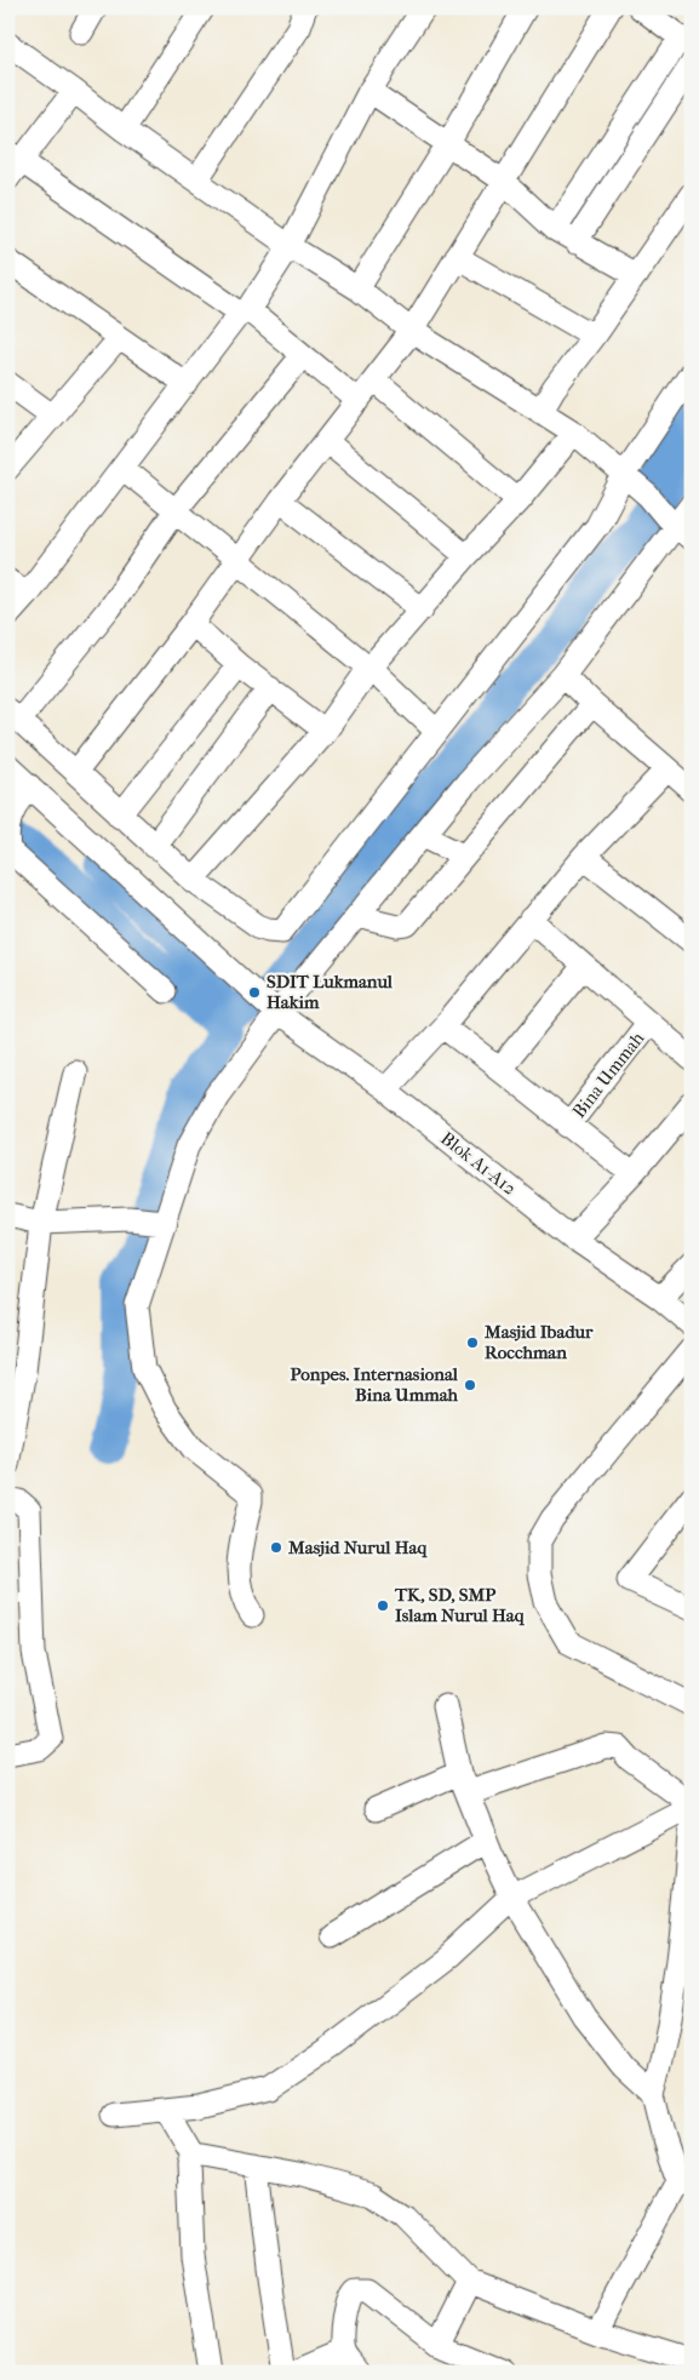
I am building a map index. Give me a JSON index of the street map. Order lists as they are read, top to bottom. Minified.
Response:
{"streets":{"street":["Bina Ummah","Blok A1-A12"]},"places":["SDIT Lukmanul Hakim","Masjid Ibadur Rocchman","Ponpes. Internasional Bina Ummah","Masjid Nurul Haq","TK, SD, SMP Islam Nurul Haq"]}
